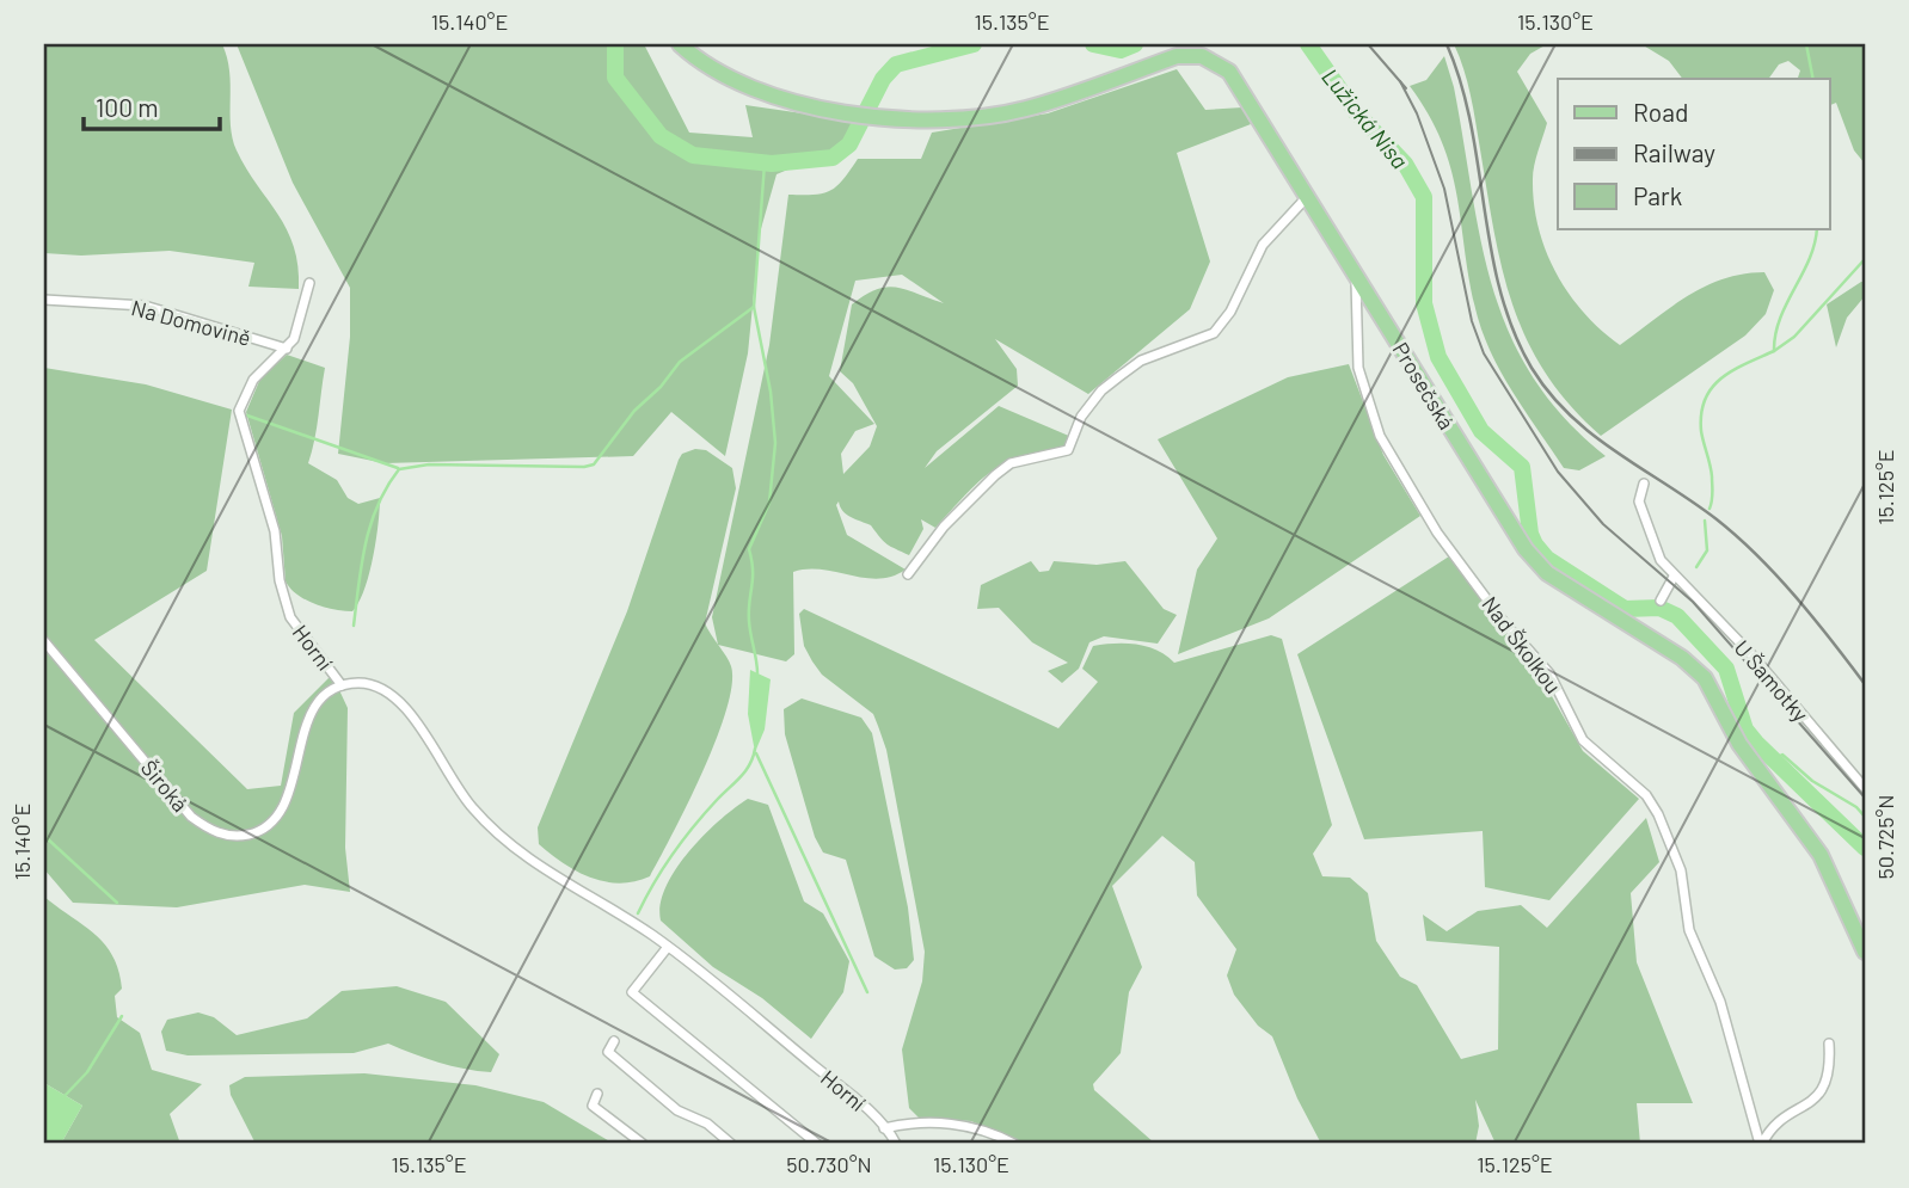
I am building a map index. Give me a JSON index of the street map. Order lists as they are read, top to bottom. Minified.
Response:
{"streets":{"main road":["Prosečská"],"street":["Na Domovině","Nad Školkou","Horní","U Šamotky","Široká"]},"crossings":[["Na Domovině","Horní"],["Prosečská","Nad Školkou"],["Horní","Široká"]],"water":["Lužická Nisa"],"legend":["Road","Railway","Park"],"scale_bar":"100 m","coordinates":["15.140°E","15.135°E","15.130°E","15.125°E","50.725°N","50.730°N"]}
